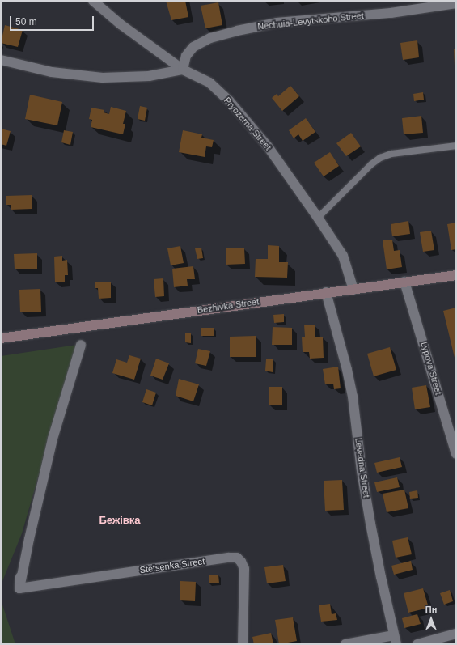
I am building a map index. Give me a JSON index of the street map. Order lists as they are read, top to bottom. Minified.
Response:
{"streets":{"main road":["Bezhivka Street"],"street":["Nechuia-Levytskoho Street","Pryozerna Street","Lypova Street","Levadna Street","Stetsenka Street"]},"crossings":[["Nechuia-Levytskoho Street","Pryozerna Street"],["Pryozerna Street","Bezhivka Street"],["Bezhivka Street","Lypova Street"],["Bezhivka Street","Levadna Street"]],"districts":["Бежівка"],"scale_bar":"50 m","north":"top"}
